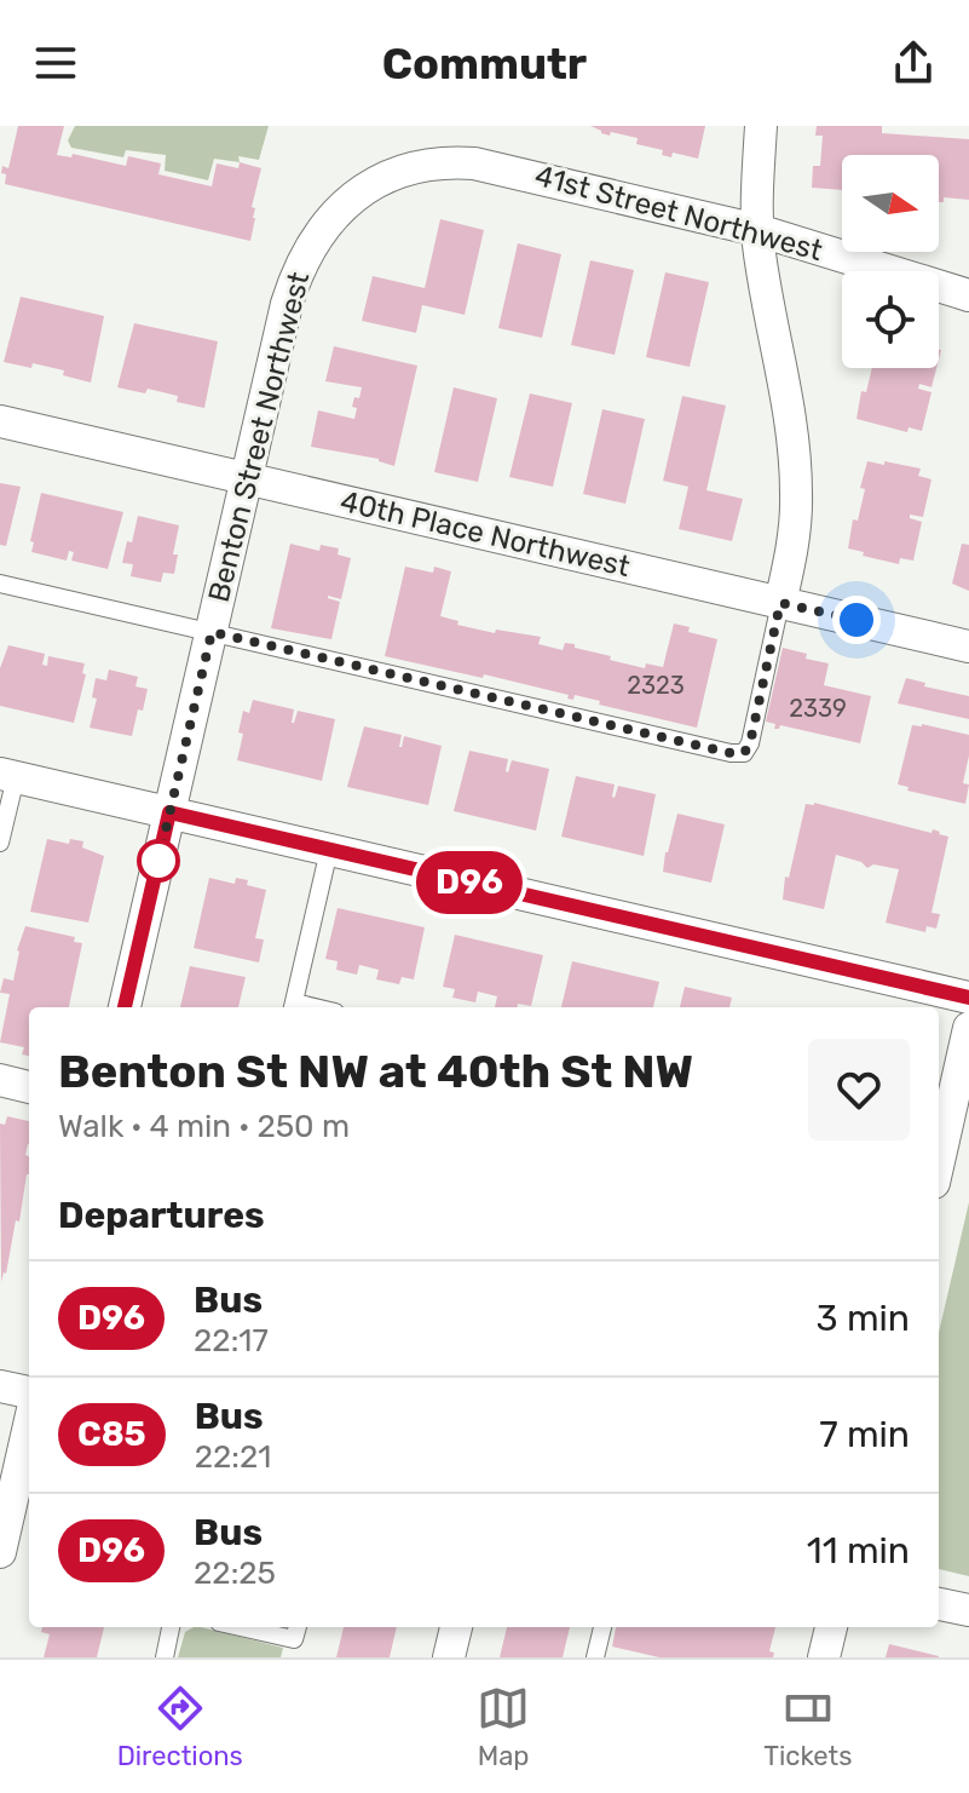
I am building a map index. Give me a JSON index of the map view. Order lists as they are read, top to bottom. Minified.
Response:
{"streets":{"street":["41st Street Northwest","Benton Street Northwest","40th Place Northwest"]},"crossings":[["41st Street Northwest","Benton Street Northwest"],["Benton Street Northwest","40th Place Northwest"]],"lines":["bus line D96"],"house_numbers":["2323","2339"],"north":"right","page":{"header":"Commutr","on_map":"D96","heading":[["Benton St NW at 40th St NW","Walk · 4 min · 250 m"],"Departures"],"list":[{"mark":"D96","name":"Bus","note":"22:17","value":"3 min"},{"mark":"C85","name":"Bus","note":"22:21","value":"7 min"},{"mark":"D96","name":"Bus","note":"22:25","value":"11 min"}],"tabs":["Directions","Map","Tickets"]}}
